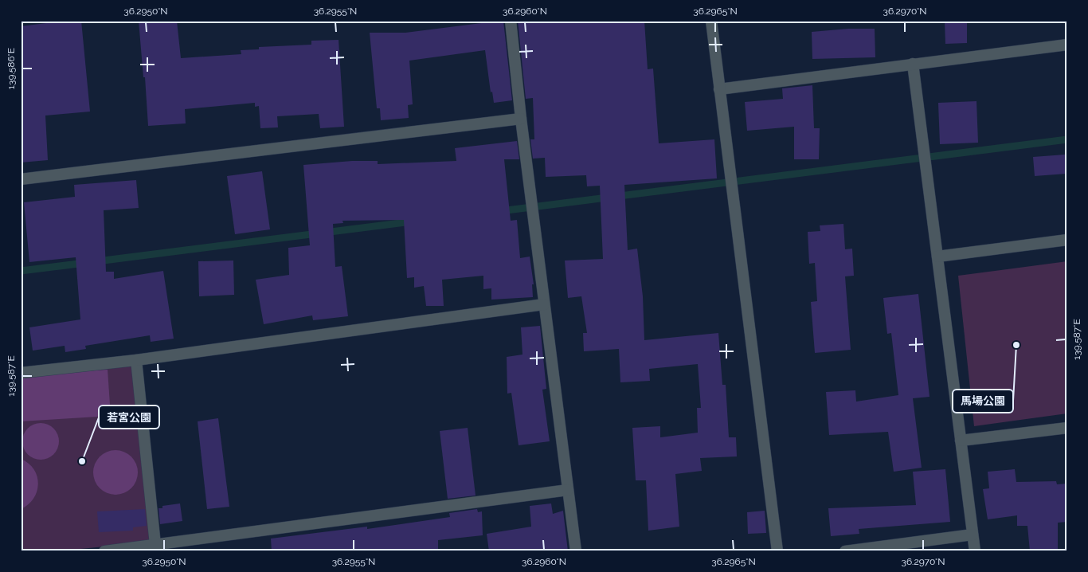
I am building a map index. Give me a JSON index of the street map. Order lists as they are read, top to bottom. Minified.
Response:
{"places":["馬場公園","若宮公園"],"coordinates":["36.2950°N","36.2955°N","36.2960°N","36.2965°N","36.2970°N","139.586°E","139.587°E"]}
